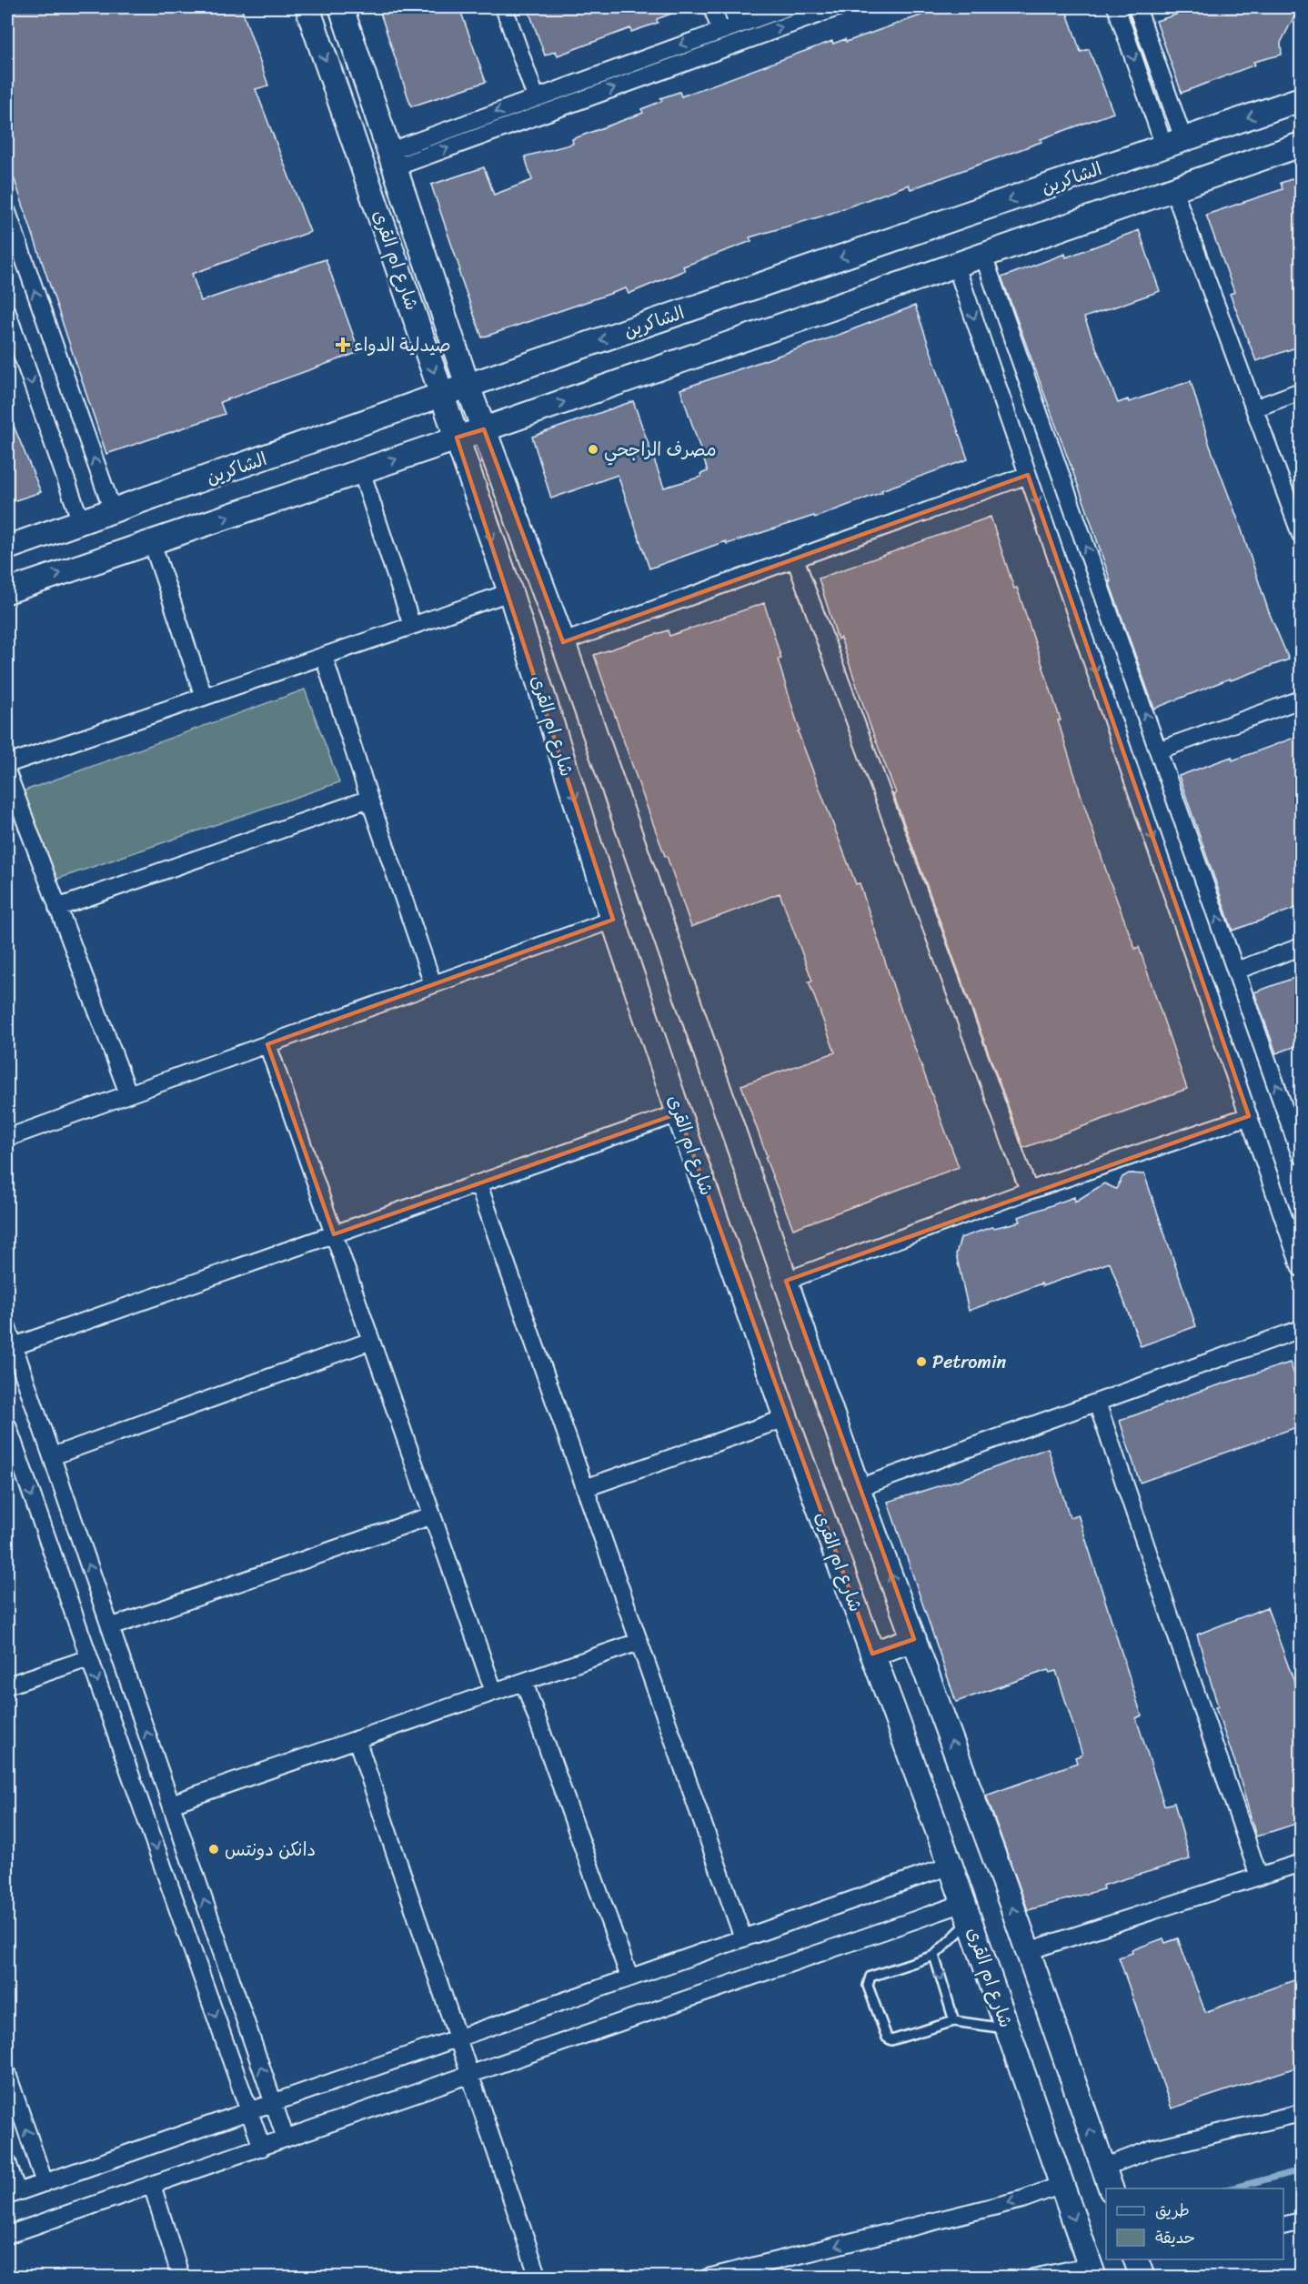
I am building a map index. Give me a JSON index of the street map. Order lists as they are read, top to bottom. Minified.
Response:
{"streets":{"main road":["الشاكرين","شارع ام القرى"]},"crossings":[["الشاكرين","شارع ام القرى"]],"places":{"health":["صيدلية الدواء"],"other":["مصرف الراجحي","Petromin","دانكن دونتس"]},"legend":["طريق","حديقة"]}
